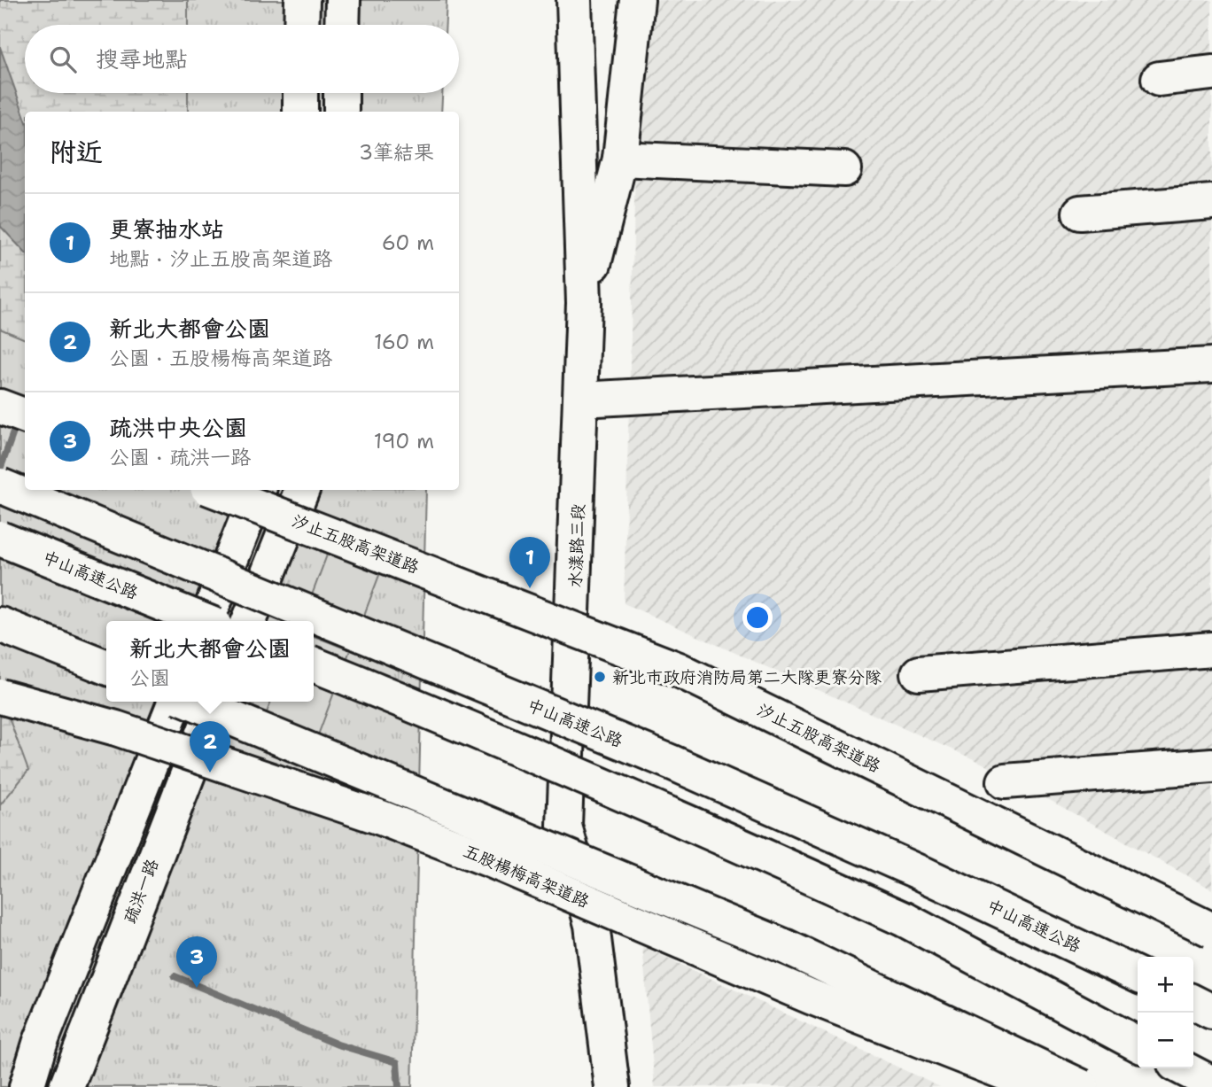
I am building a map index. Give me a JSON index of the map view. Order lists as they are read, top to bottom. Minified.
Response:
{"streets":{"main road":["汐止五股高架道路","水漾路三段","中山高速公路","五股楊梅高架道路","疏洪一路"]},"places":["新北市政府消防局第二大隊更寮分隊"],"page":{"search":"搜尋地點","heading":["附近","3筆結果"],"list":[{"mark":"1","name":"更寮抽水站","note":"地點 · 汐止五股高架道路","value":"60 m"},{"mark":"2","name":"新北大都會公園","note":"公園 · 五股楊梅高架道路","value":"160 m"},{"mark":"3","name":"疏洪中央公園","note":"公園 · 疏洪一路","value":"190 m"}],"pins":["1","2","3"],"popup":["新北大都會公園","公園"],"map_buttons":["+","−"]}}
